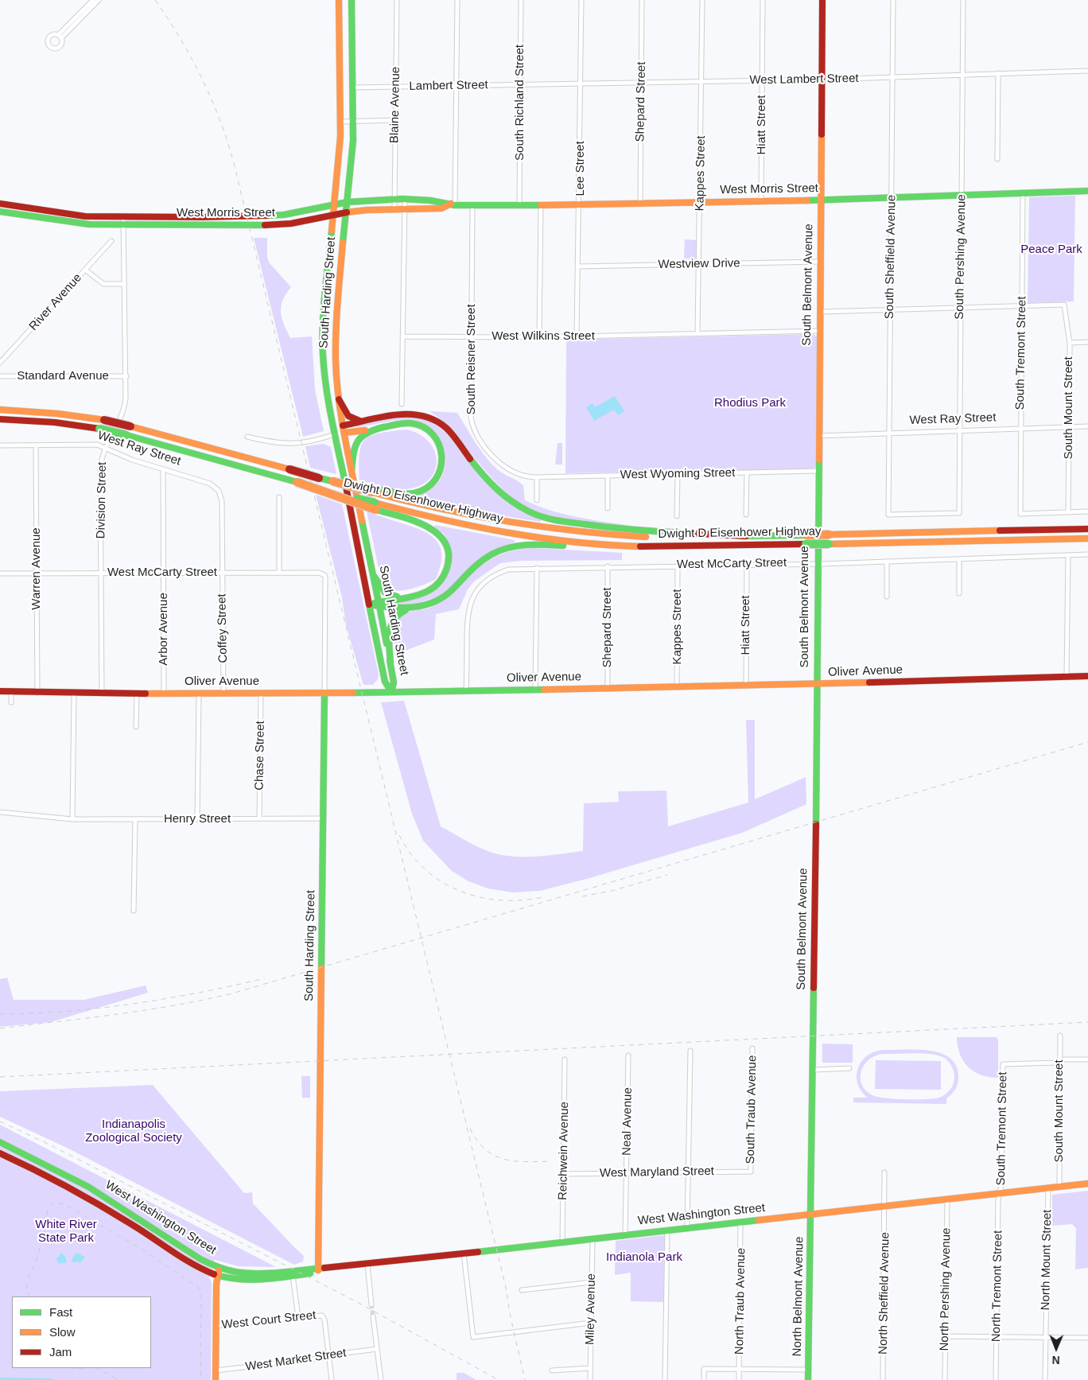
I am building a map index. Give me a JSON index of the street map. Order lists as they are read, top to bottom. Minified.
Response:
{"streets":{"main road":["West Morris Street","South Belmont Avenue","South Harding Street","Dwight D Eisenhower Highway","Oliver Avenue","West Washington Street","North Belmont Avenue"],"street":["West Lambert Street","Lambert Street","Shepard Street","South Richland Street","Blaine Avenue","Hiatt Street","Lee Street","Kappes Street","South Sheffield Avenue","South Pershing Avenue","Westview Drive","River Avenue","West Wilkins Street","South Tremont Street","South Reisner Street","Standard Avenue","South Mount Street","West Ray Street","West Wyoming Street","Division Street","West McCarty Street","Warren Avenue","Coffey Street","Arbor Avenue","Chase Street","Henry Street","South Traub Avenue","Neal Avenue","Reichwein Avenue","West Maryland Street","North Mount Street","North Tremont Street","North Pershing Avenue","North Sheffield Avenue","North Traub Avenue","Miley Avenue","West Court Street","West Market Street"]},"crossings":[["West Lambert Street","Lambert Street"],["West Lambert Street","Shepard Street"],["West Lambert Street","South Richland Street"],["West Lambert Street","Hiatt Street"],["West Lambert Street","Lee Street"],["West Lambert Street","Kappes Street"],["West Lambert Street","South Sheffield Avenue"],["West Lambert Street","South Pershing Avenue"],["West Lambert Street","South Belmont Avenue"],["Lambert Street","South Richland Street"],["Lambert Street","Blaine Avenue"],["Lambert Street","South Harding Street"],["Shepard Street","West Morris Street"],["Shepard Street","West McCarty Street"],["Shepard Street","Oliver Avenue"],["South Richland Street","West Morris Street"],["Blaine Avenue","West Morris Street"],["Hiatt Street","West Morris Street"],["Hiatt Street","West McCarty Street"],["Hiatt Street","Oliver Avenue"],["Lee Street","West Morris Street"],["Lee Street","Westview Drive"],["Lee Street","West Wilkins Street"],["Kappes Street","West Morris Street"],["Kappes Street","Westview Drive"],["Kappes Street","West Wilkins Street"],["Kappes Street","West McCarty Street"],["Kappes Street","Oliver Avenue"],["West Morris Street","South Sheffield Avenue"],["West Morris Street","South Pershing Avenue"],["West Morris Street","South Belmont Avenue"],["West Morris Street","South Harding Street"],["West Morris Street","South Tremont Street"],["West Morris Street","South Reisner Street"],["West Morris Street","Division Street"],["South Sheffield Avenue","South Pershing Avenue"],["South Sheffield Avenue","West Ray Street"],["South Pershing Avenue","West Ray Street"],["Westview Drive","South Belmont Avenue"],["South Belmont Avenue","West Ray Street"],["South Belmont Avenue","West Wyoming Street"],["South Belmont Avenue","West McCarty Street"],["South Belmont Avenue","Oliver Avenue"],["South Belmont Avenue","West Washington Street"],["South Belmont Avenue","North Belmont Avenue"],["South Harding Street","West McCarty Street"],["South Harding Street","Oliver Avenue"],["South Harding Street","Henry Street"],["South Harding Street","West Washington Street"],["West Wilkins Street","South Reisner Street"],["South Tremont Street","South Mount Street"],["South Tremont Street","West Ray Street"],["South Tremont Street","West Washington Street"],["South Tremont Street","North Tremont Street"],["South Reisner Street","West Wyoming Street"],["Standard Avenue","Division Street"],["South Mount Street","West Ray Street"],["South Mount Street","West Washington Street"],["West Ray Street","Division Street"],["West Ray Street","Warren Avenue"],["West Ray Street","Coffey Street"],["West Ray Street","Arbor Avenue"],["Division Street","West McCarty Street"],["Division Street","Oliver Avenue"],["West McCarty Street","Warren Avenue"],["West McCarty Street","Coffey Street"],["West McCarty Street","Arbor Avenue"],["West McCarty Street","Oliver Avenue"],["Warren Avenue","Oliver Avenue"],["Coffey Street","Oliver Avenue"],["Arbor Avenue","Oliver Avenue"],["Oliver Avenue","Chase Street"],["Chase Street","Henry Street"],["South Traub Avenue","West Maryland Street"],["Neal Avenue","West Maryland Street"],["Neal Avenue","West Washington Street"],["Reichwein Avenue","West Maryland Street"],["Reichwein Avenue","West Washington Street"],["West Washington Street","North Mount Street"],["West Washington Street","North Tremont Street"],["West Washington Street","North Pershing Avenue"],["West Washington Street","North Sheffield Avenue"],["West Washington Street","North Belmont Avenue"],["West Washington Street","North Traub Avenue"],["West Washington Street","Miley Avenue"],["West Court Street","West Market Street"]],"parks":["Peace Park","Rhodius Park","Indianapolis Zoological Society","White River State Park","Indianola Park"],"legend":["Fast","Slow","Jam"],"north":"bottom"}
